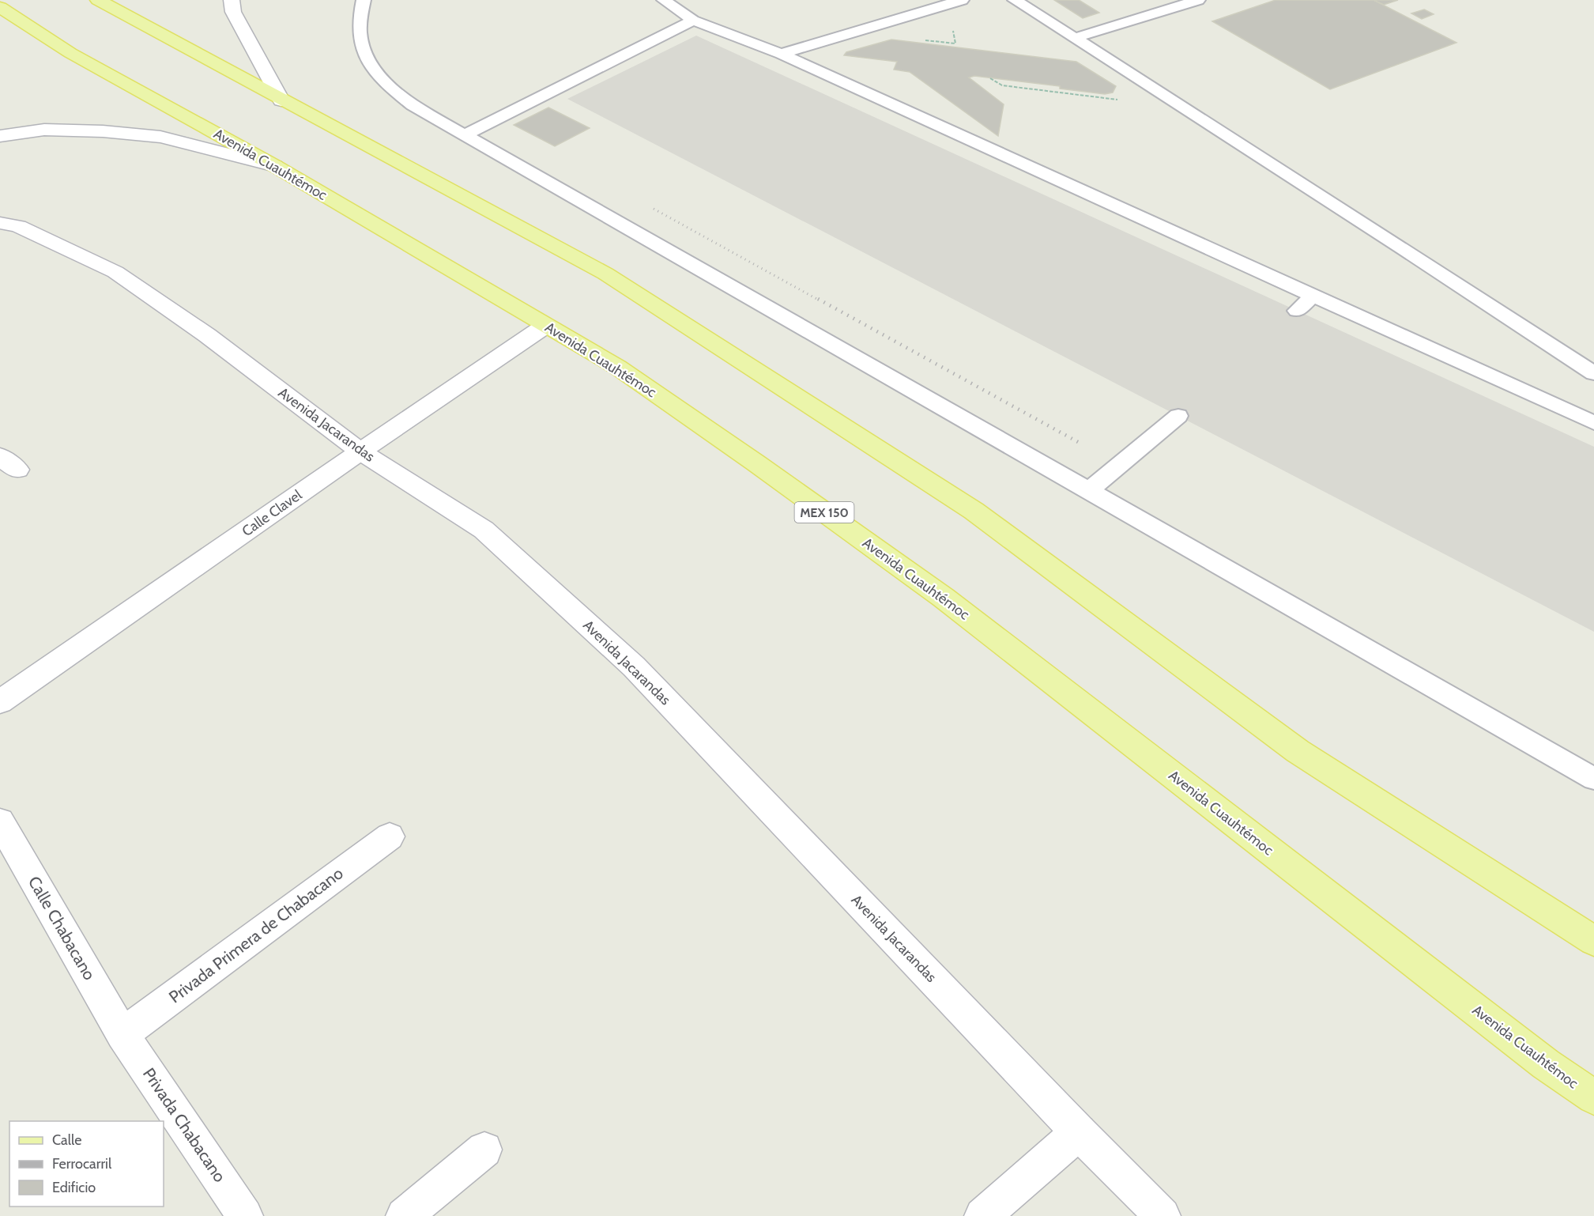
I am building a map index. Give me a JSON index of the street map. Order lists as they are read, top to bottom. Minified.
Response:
{"streets":{"main road":["Avenida Cuauhtémoc","MEX 150"],"street":["Avenida Jacarandas","Calle Clavel","Calle Chabacano","Privada Primera de Chabacano","Privada Chabacano"]},"crossings":[["Avenida Cuauhtémoc","Calle Clavel"],["Avenida Jacarandas","Calle Clavel"],["Calle Chabacano","Privada Primera de Chabacano"],["Calle Chabacano","Privada Chabacano"],["Privada Primera de Chabacano","Privada Chabacano"]],"legend":["Calle","Ferrocarril","Edificio"]}
